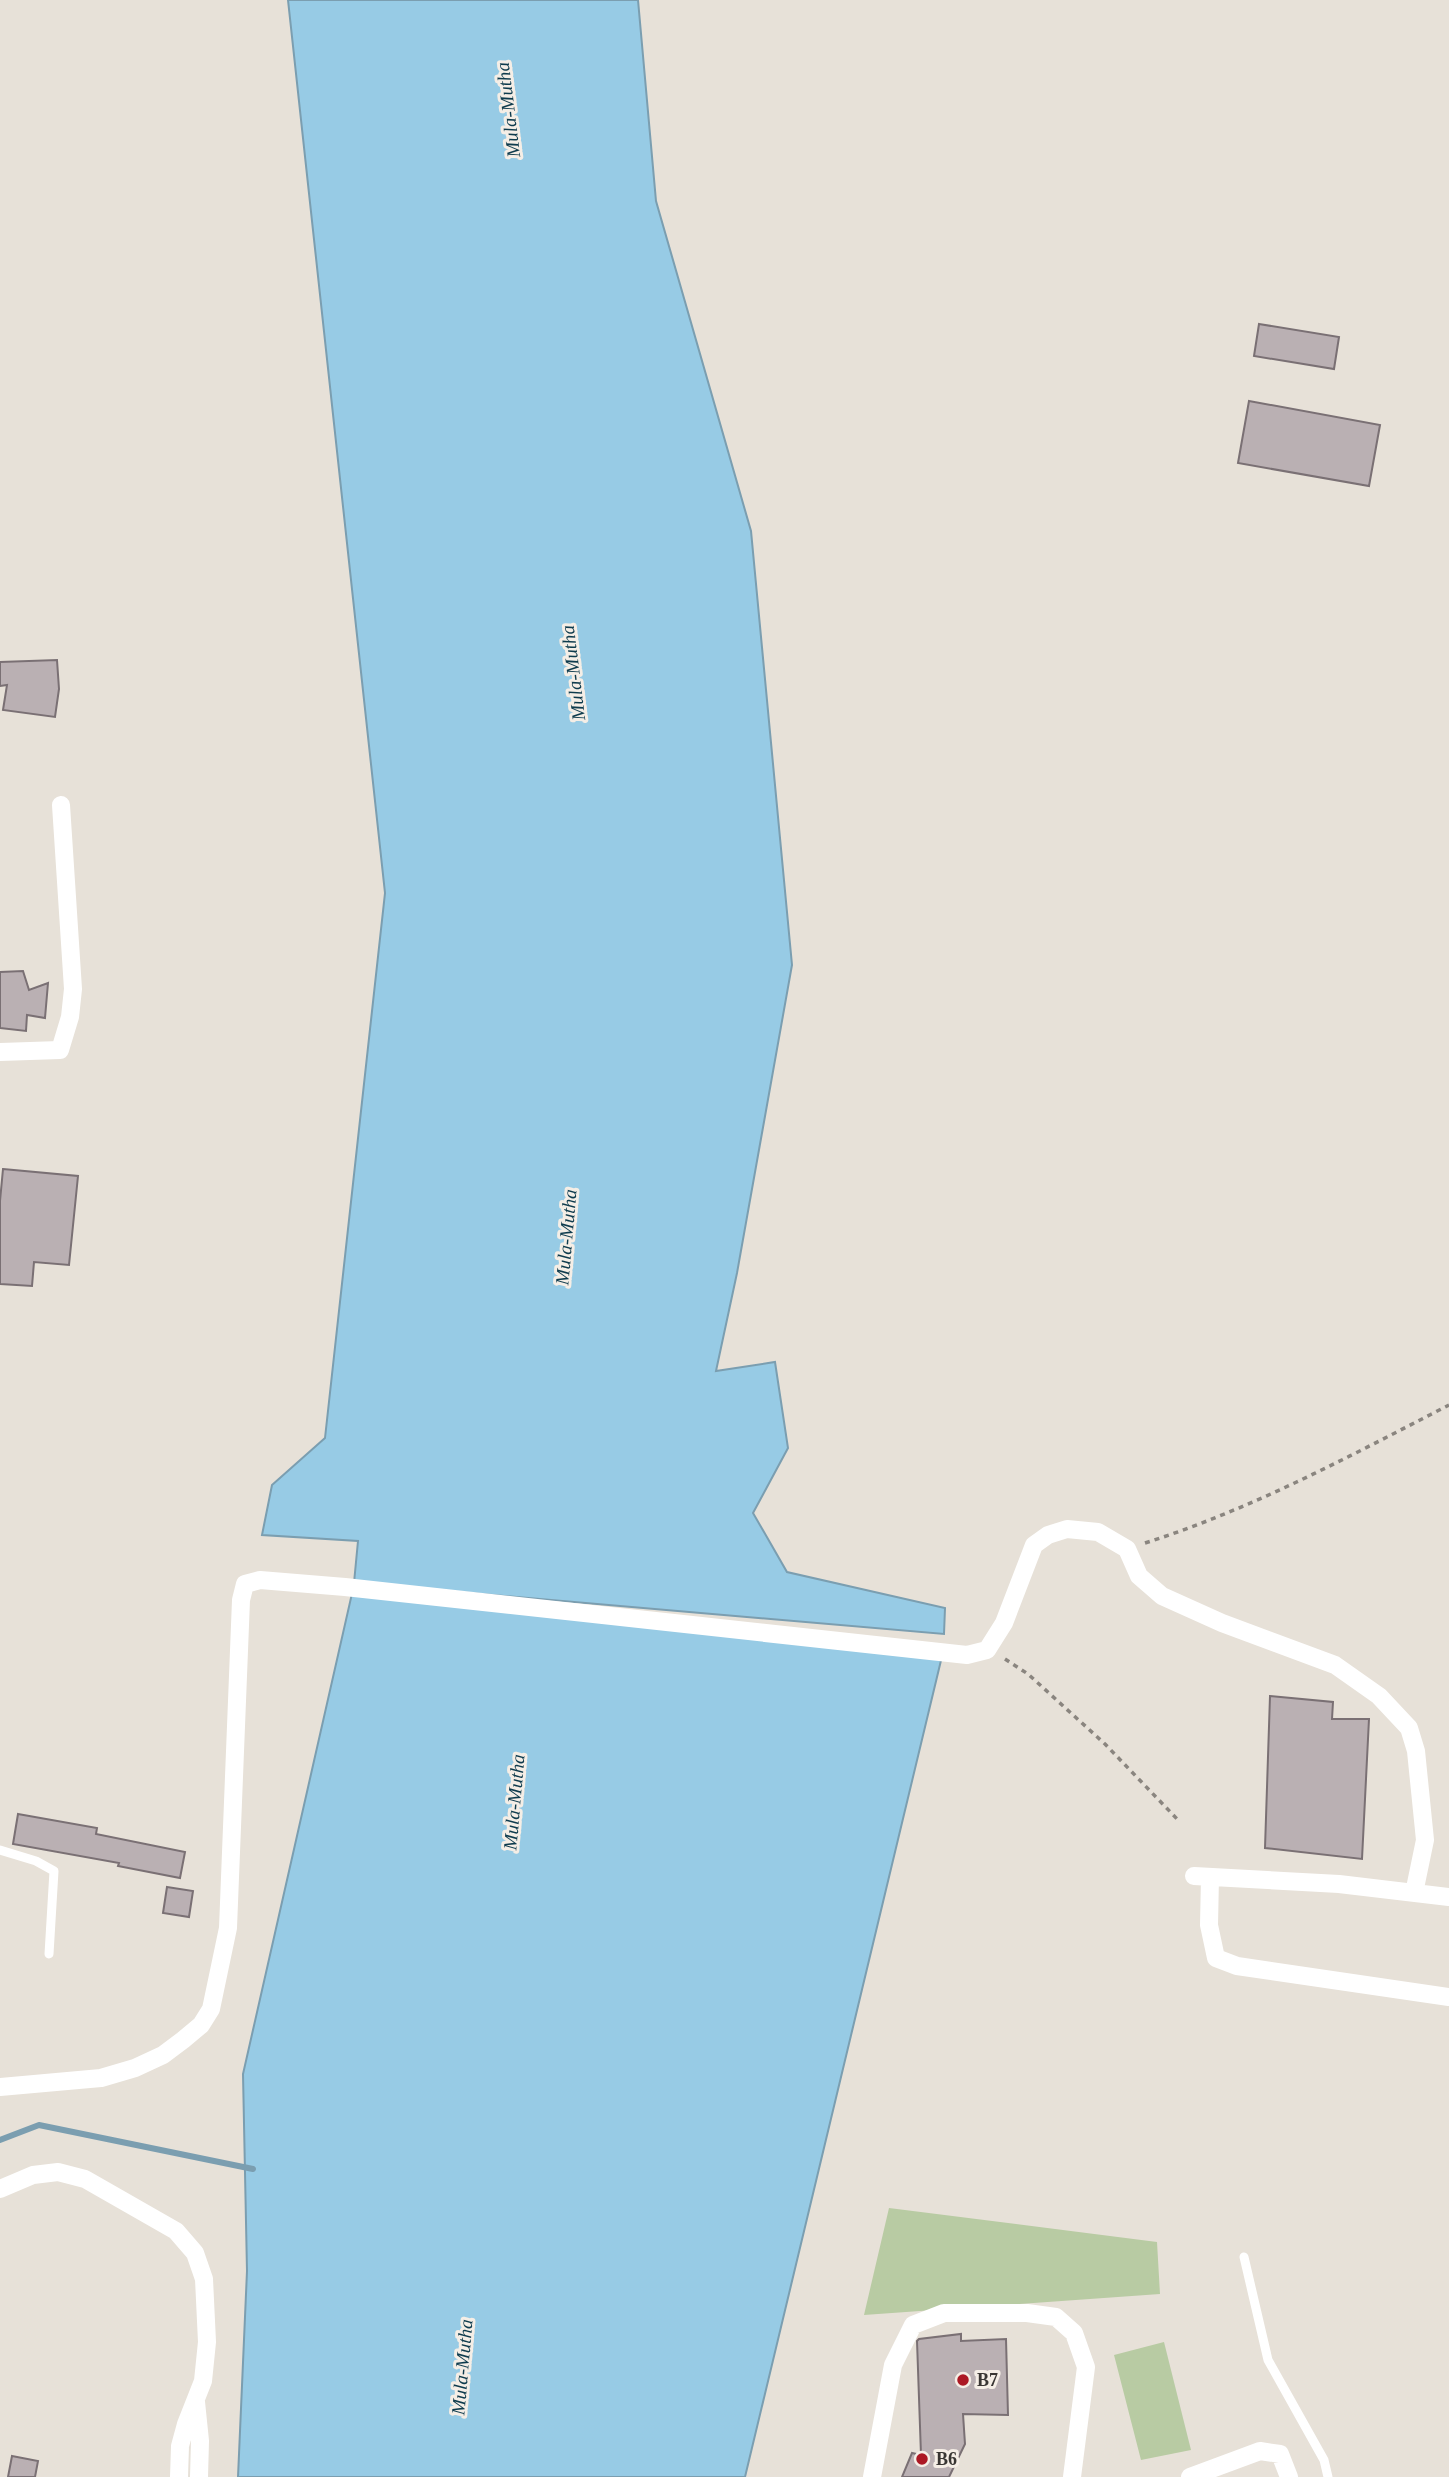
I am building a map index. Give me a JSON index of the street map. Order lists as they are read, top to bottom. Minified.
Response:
{"water":["Mula-Mutha"],"places":["B7","B6"]}
